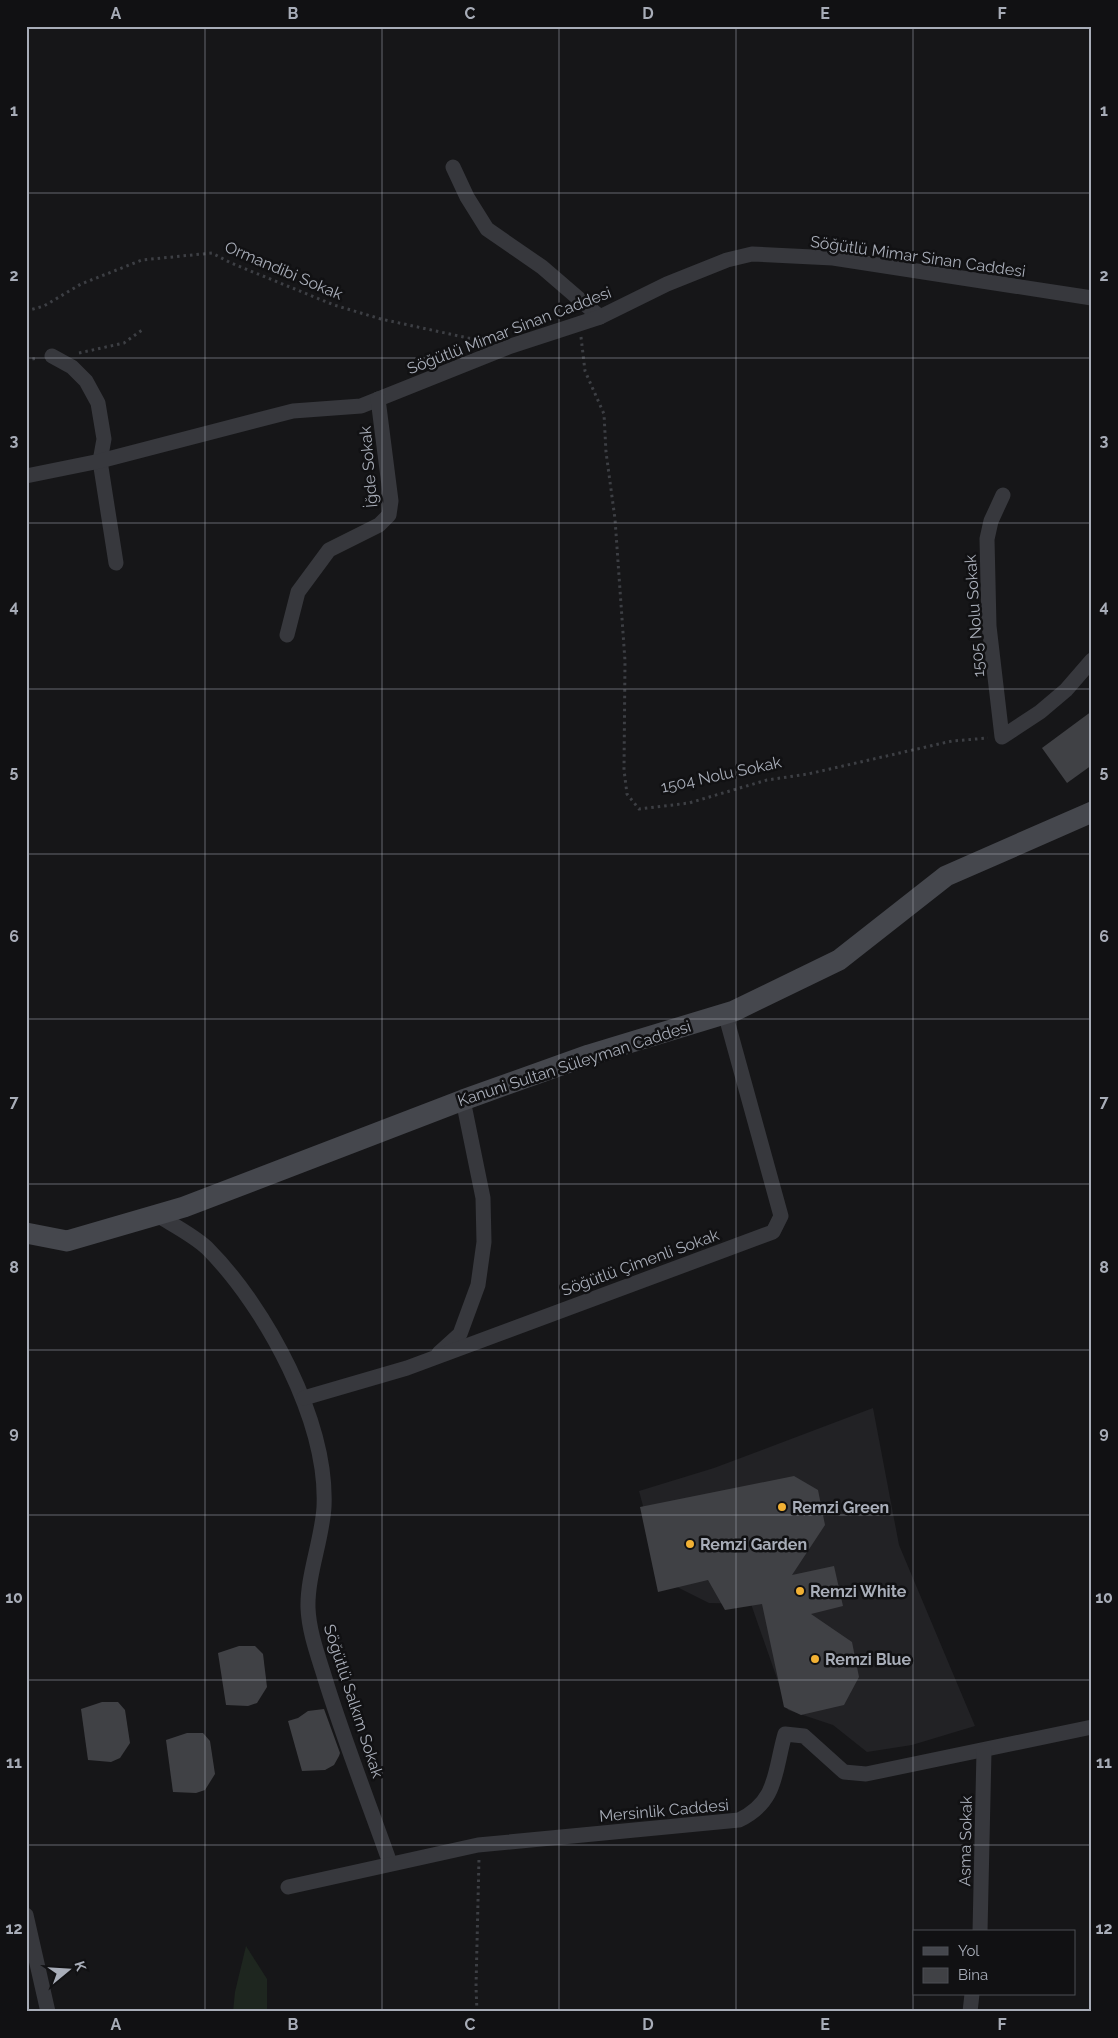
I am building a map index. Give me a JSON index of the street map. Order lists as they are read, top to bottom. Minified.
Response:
{"streets":{"street":["Söğütlü Mimar Sinan Caddesi","İğde Sokak","1505 Nolu Sokak","Kanuni Sultan Süleyman Caddesi","Söğütlü Çimenli Sokak","Söğütlü Salkım Sokak","Mersinlik Caddesi","Asma Sokak"],"path":["Ormandibi Sokak","1504 Nolu Sokak"]},"crossings":[["Söğütlü Mimar Sinan Caddesi","Ormandibi Sokak"],["Söğütlü Mimar Sinan Caddesi","İğde Sokak"],["Söğütlü Mimar Sinan Caddesi","1504 Nolu Sokak"],["1505 Nolu Sokak","1504 Nolu Sokak"],["Kanuni Sultan Süleyman Caddesi","Söğütlü Çimenli Sokak"],["Kanuni Sultan Süleyman Caddesi","Söğütlü Salkım Sokak"],["Söğütlü Çimenli Sokak","Söğütlü Salkım Sokak"],["Söğütlü Salkım Sokak","Mersinlik Caddesi"],["Mersinlik Caddesi","Asma Sokak"]],"places":["Remzi Green","Remzi Garden","Remzi White","Remzi Blue"],"legend":["Yol","Bina"],"north":"right","grid":{"columns":["A","B","C","D","E","F"],"rows":["1","2","3","4","5","6","7","8","9","10","11","12"]}}
